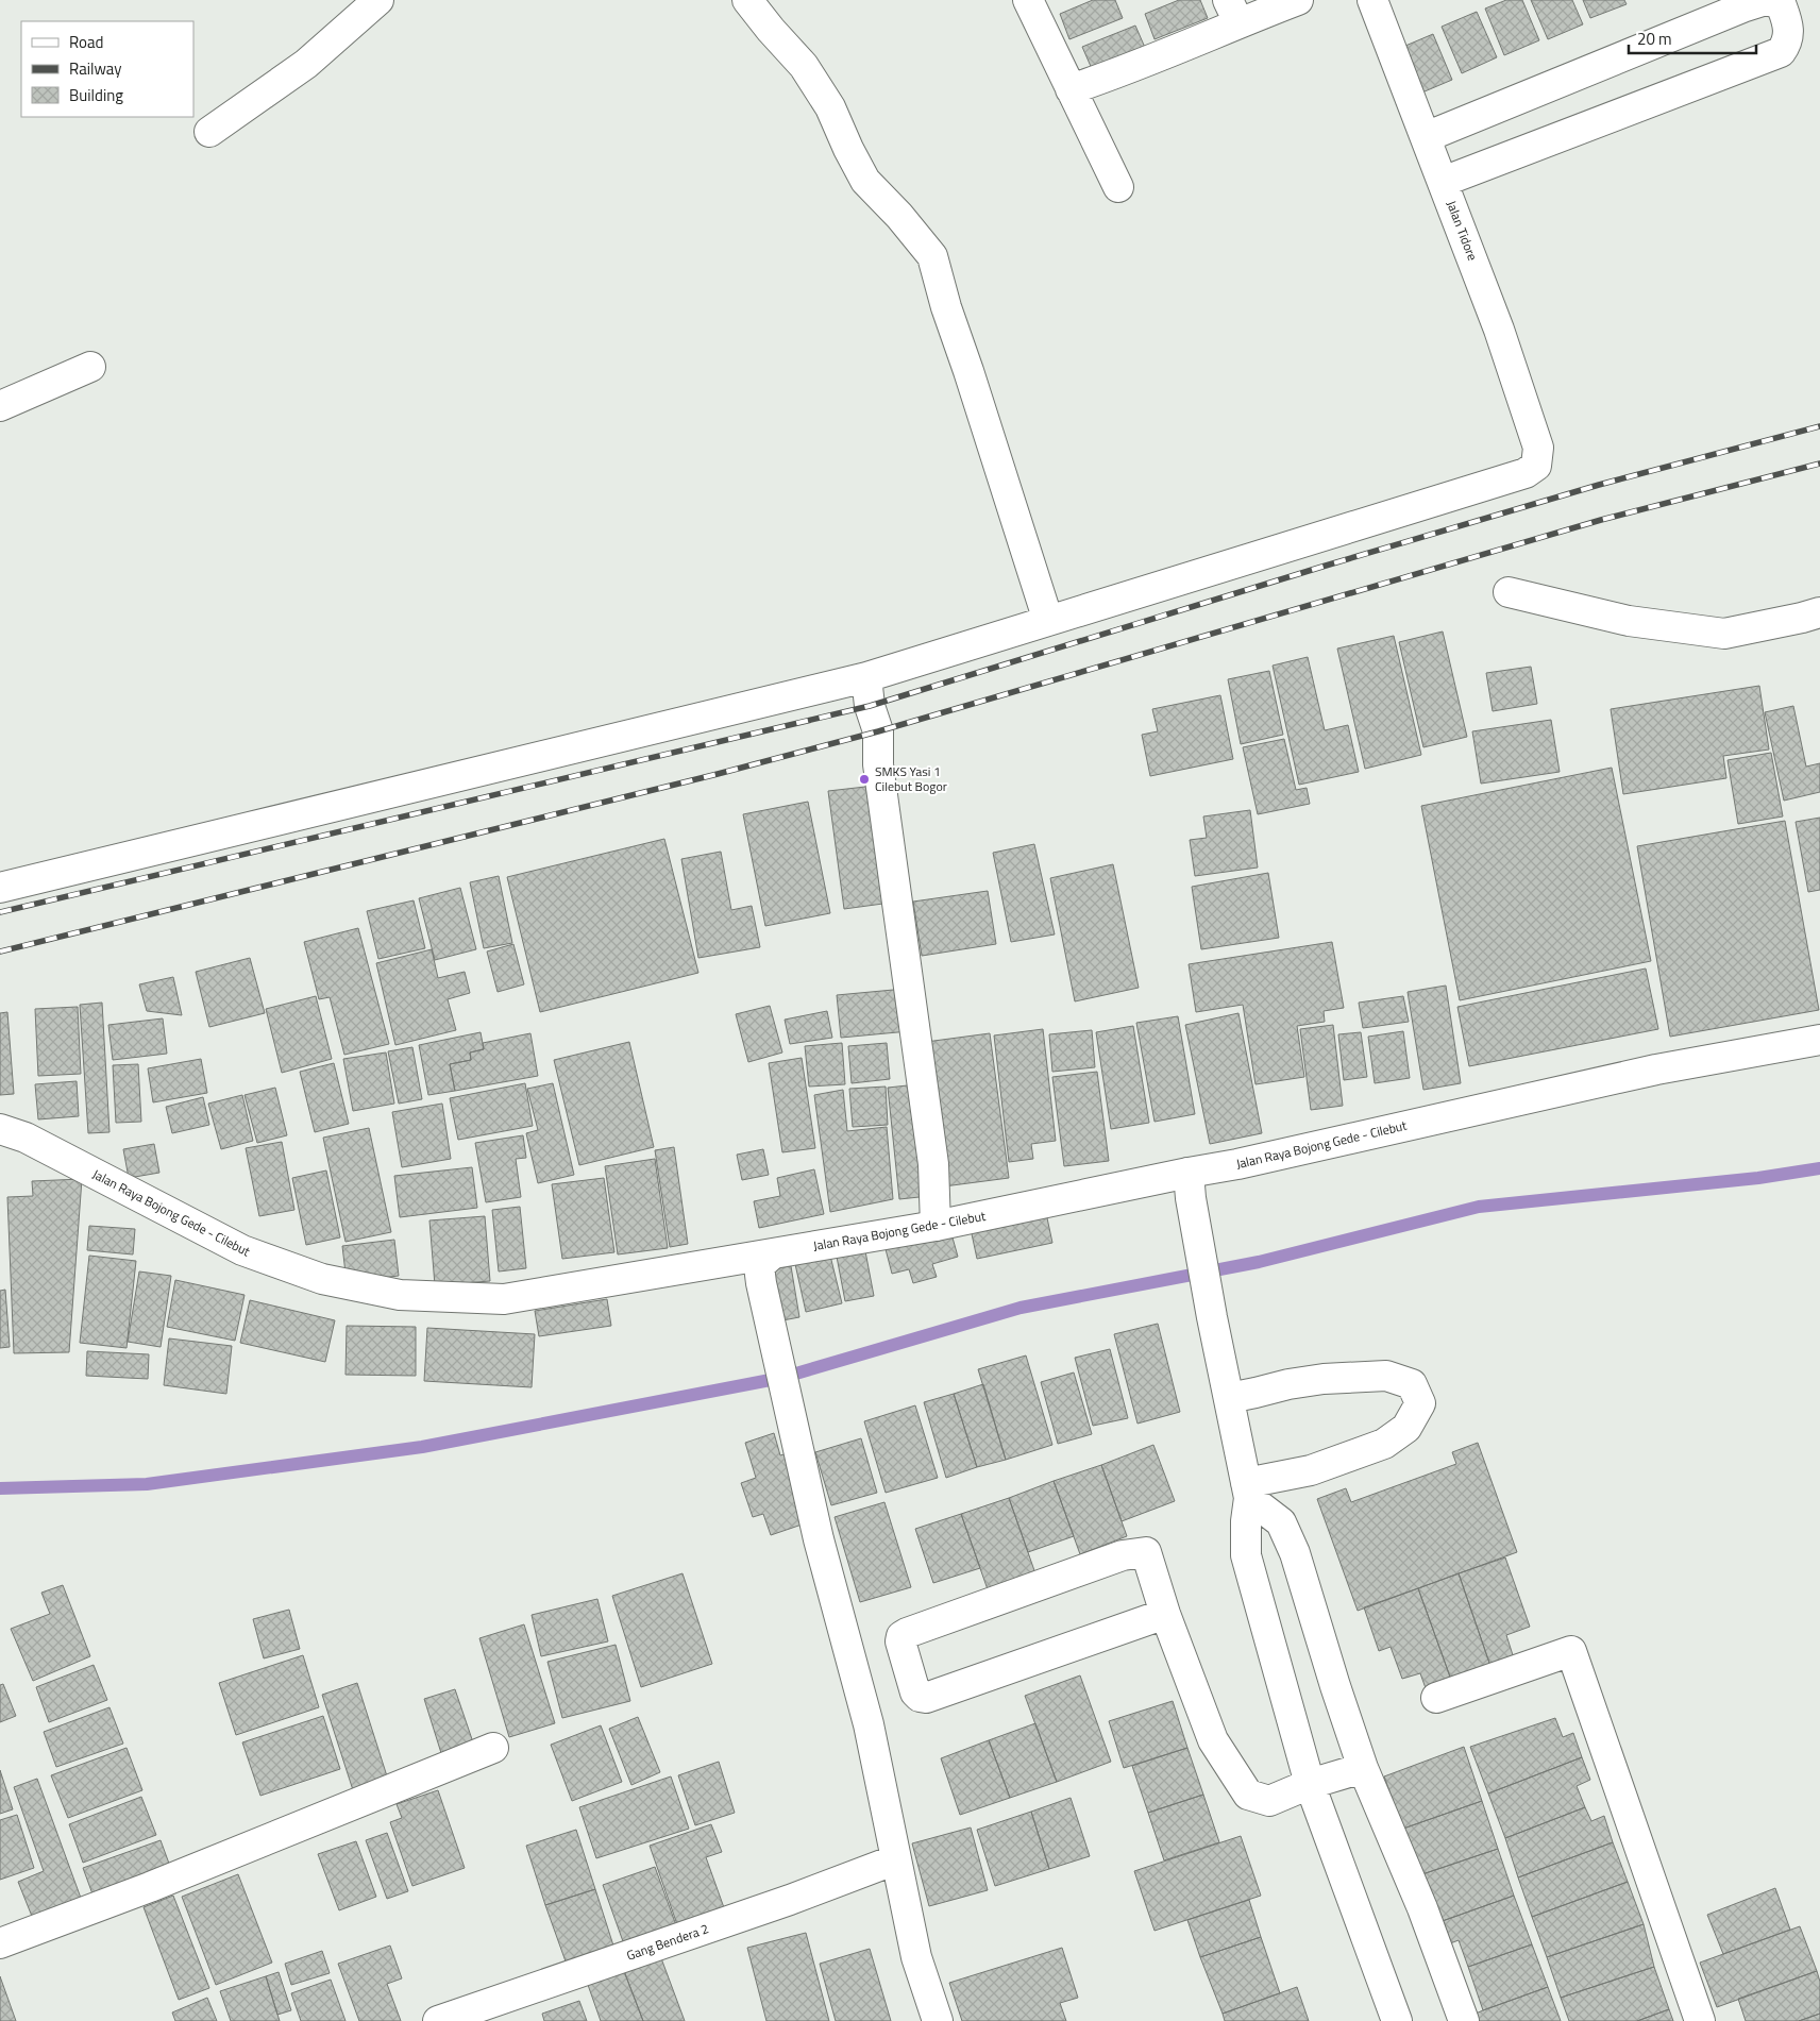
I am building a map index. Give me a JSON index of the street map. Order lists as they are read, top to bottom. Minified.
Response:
{"streets":{"street":["Jalan Tidore","Jalan Raya Bojong Gede - Cilebut","Gang Bendera 2"]},"places":["SMKS Yasi 1 Cilebut Bogor"],"legend":["Road","Railway","Building"],"scale_bar":"20 m"}
